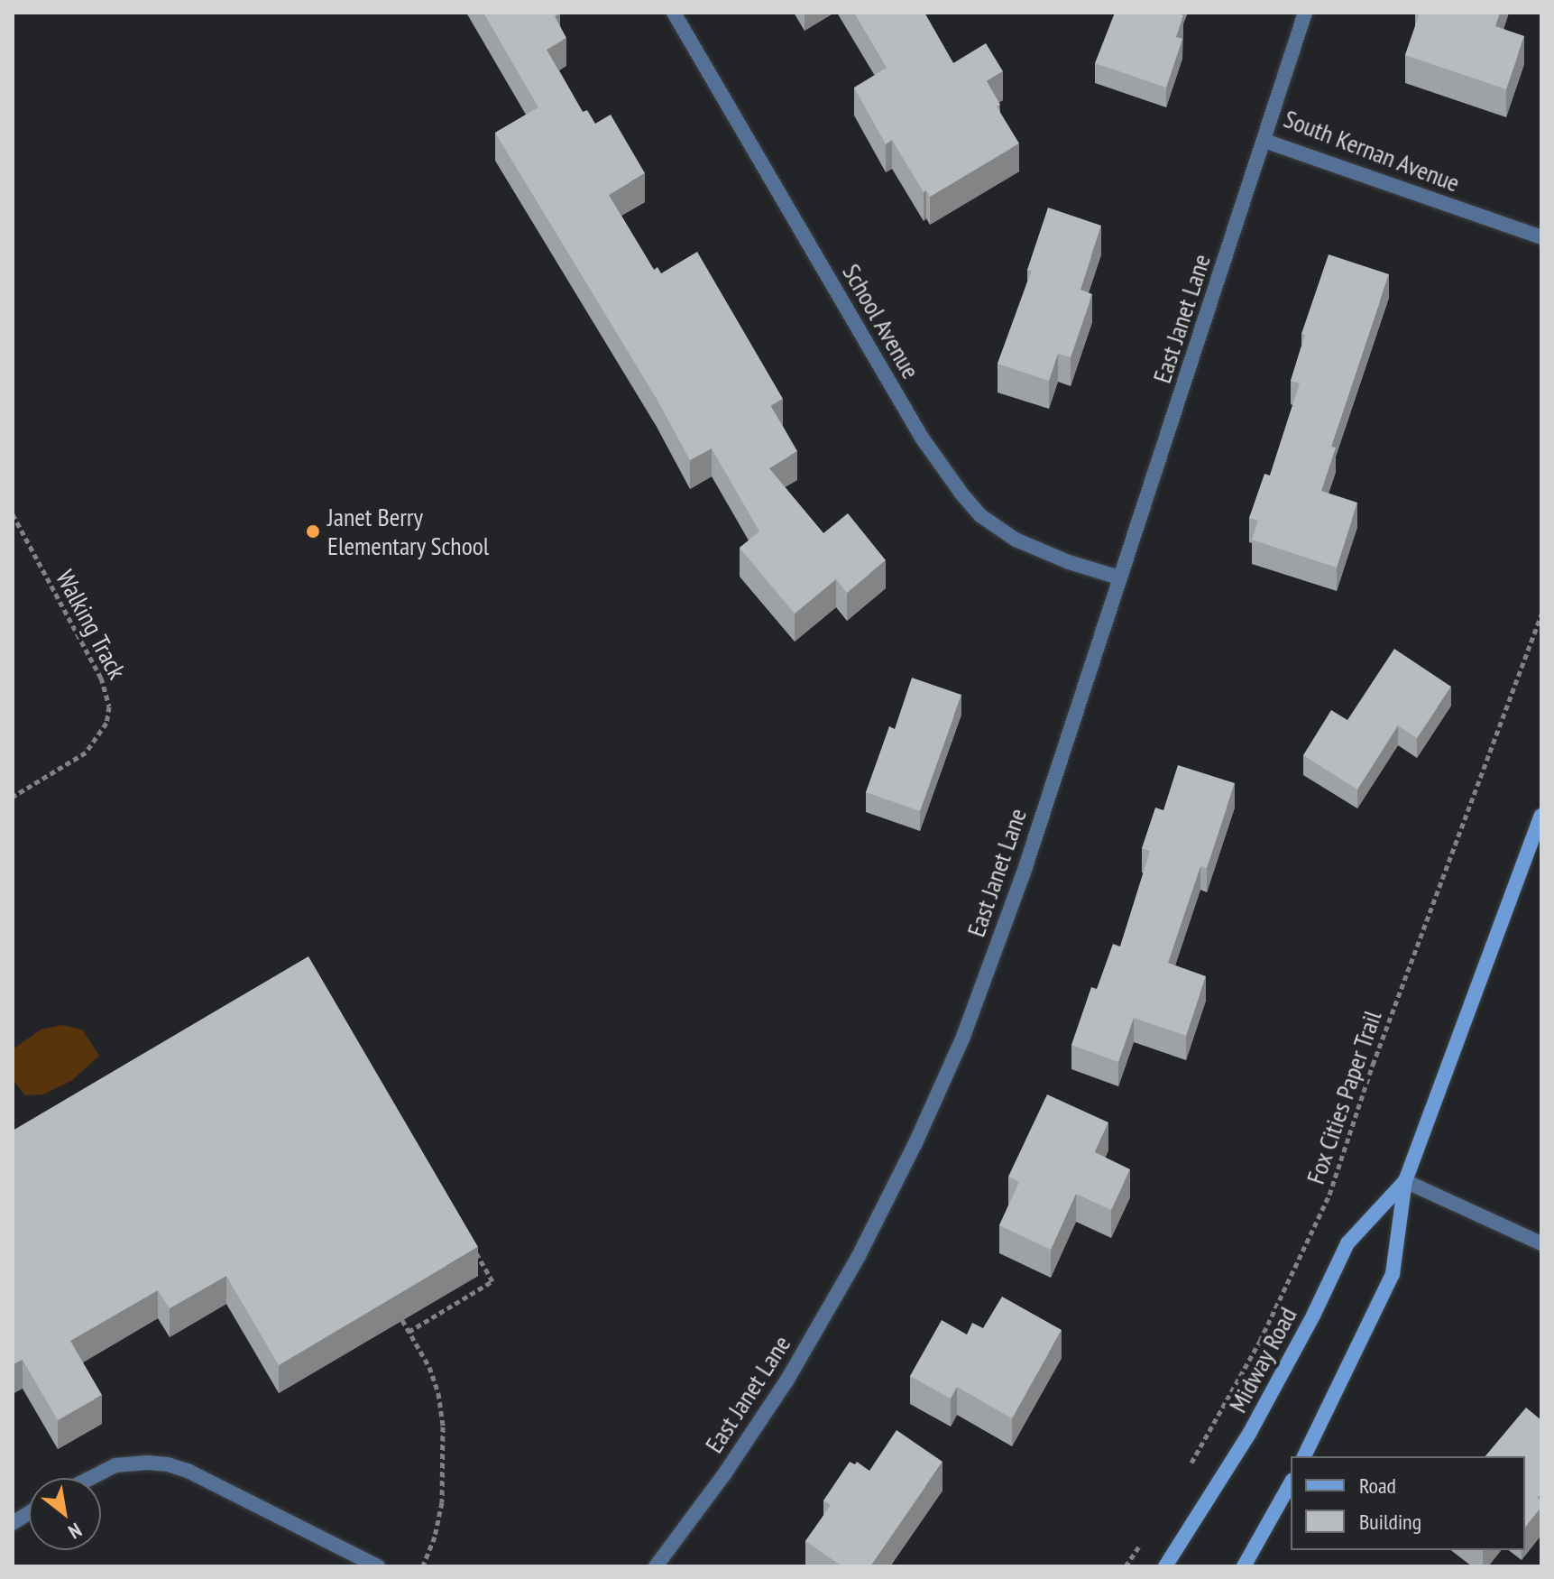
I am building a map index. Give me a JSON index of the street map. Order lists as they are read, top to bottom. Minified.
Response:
{"streets":{"main road":["Midway Road"],"street":["South Kernan Avenue","East Janet Lane","School Avenue"],"path":["Walking Track","Fox Cities Paper Trail"]},"crossings":[["South Kernan Avenue","East Janet Lane"],["East Janet Lane","School Avenue"]],"places":["Janet Berry Elementary School"],"legend":["Road","Building"],"north":"bottom right"}
